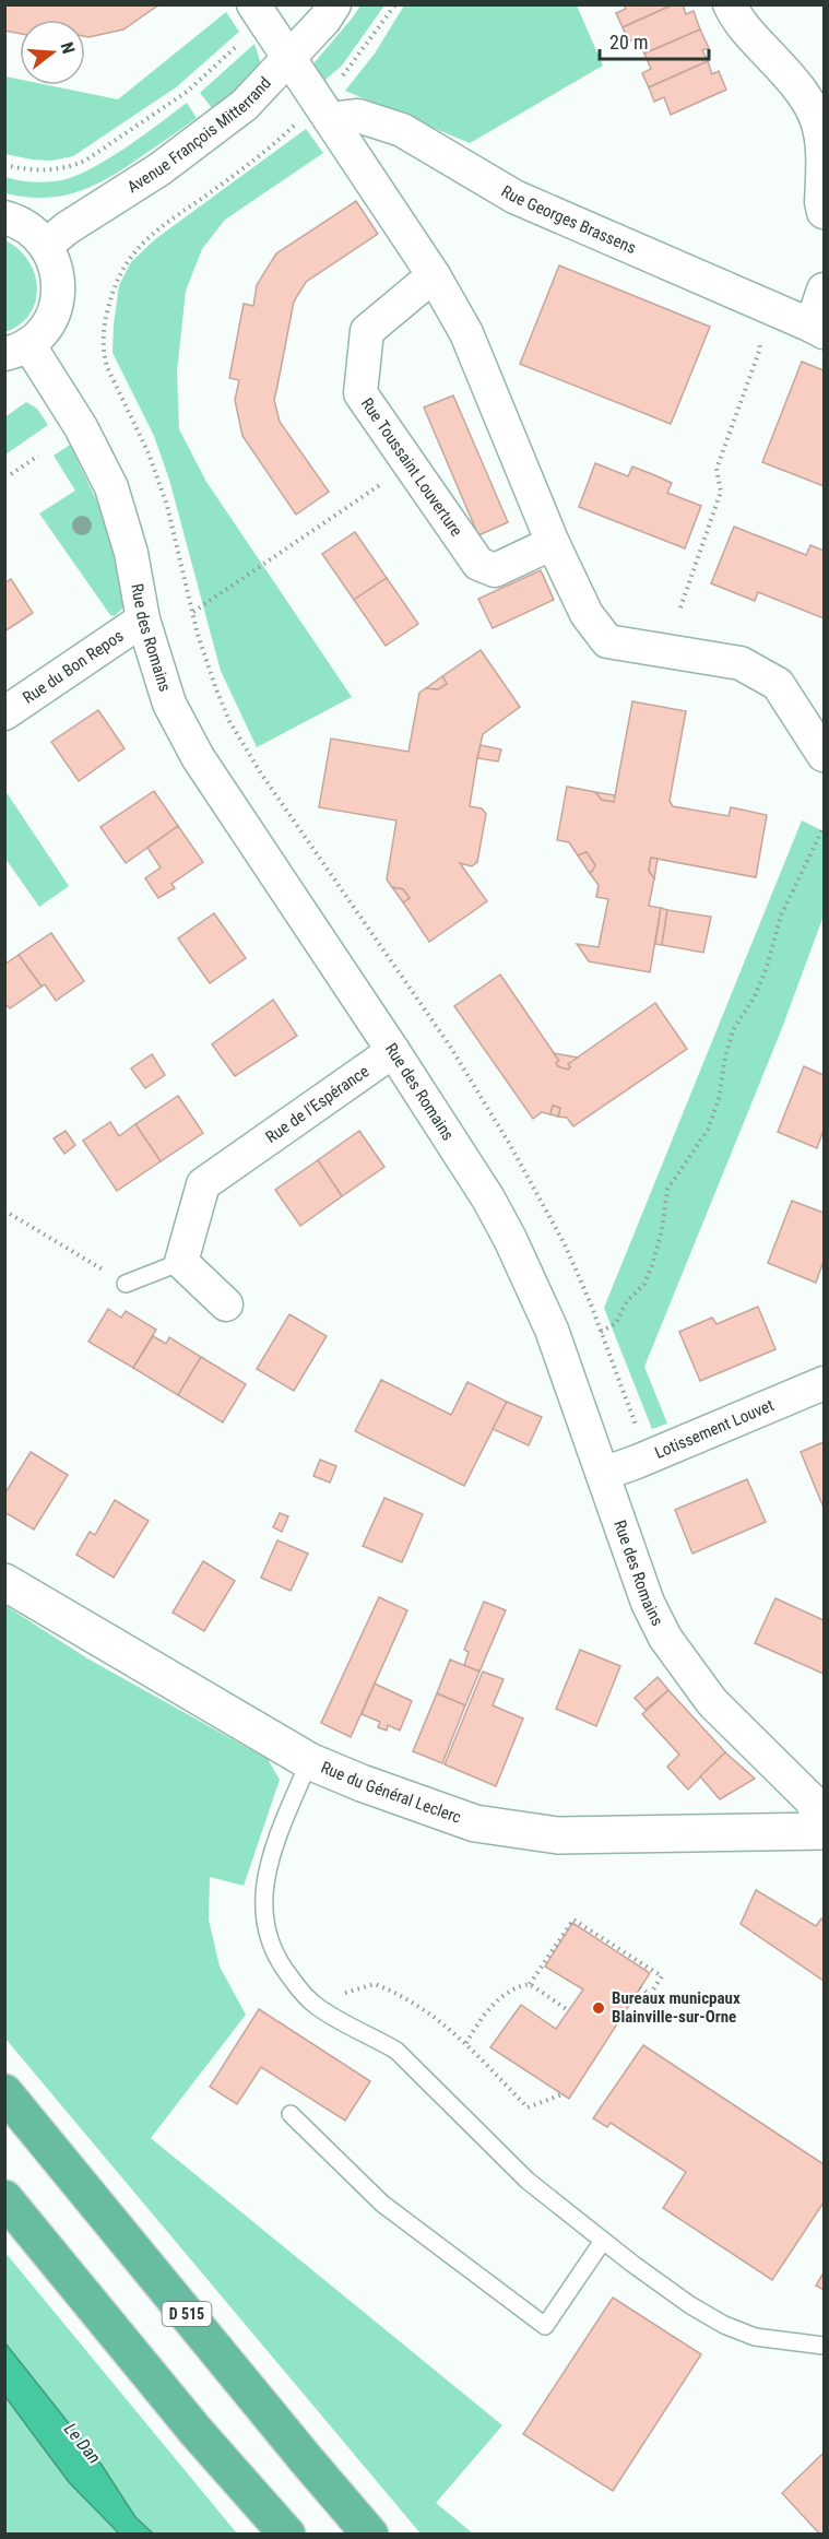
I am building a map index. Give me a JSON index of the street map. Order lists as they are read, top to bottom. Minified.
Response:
{"streets":{"highway":["D 515"],"street":["Avenue François Mitterrand","Rue Georges Brassens","Rue Toussaint Louverture","Rue des Romains","Rue du Bon Repos","Rue de l'Espérance","Lotissement Louvet","Rue du Général Leclerc"]},"crossings":[["Rue des Romains","Rue du Bon Repos"],["Rue des Romains","Rue de l'Espérance"],["Rue des Romains","Lotissement Louvet"],["Rue des Romains","Rue du Général Leclerc"]],"water":["Le Dan"],"places":["Bureaux municpaux Blainville-sur-Orne"],"scale_bar":"20 m","north":"right"}
